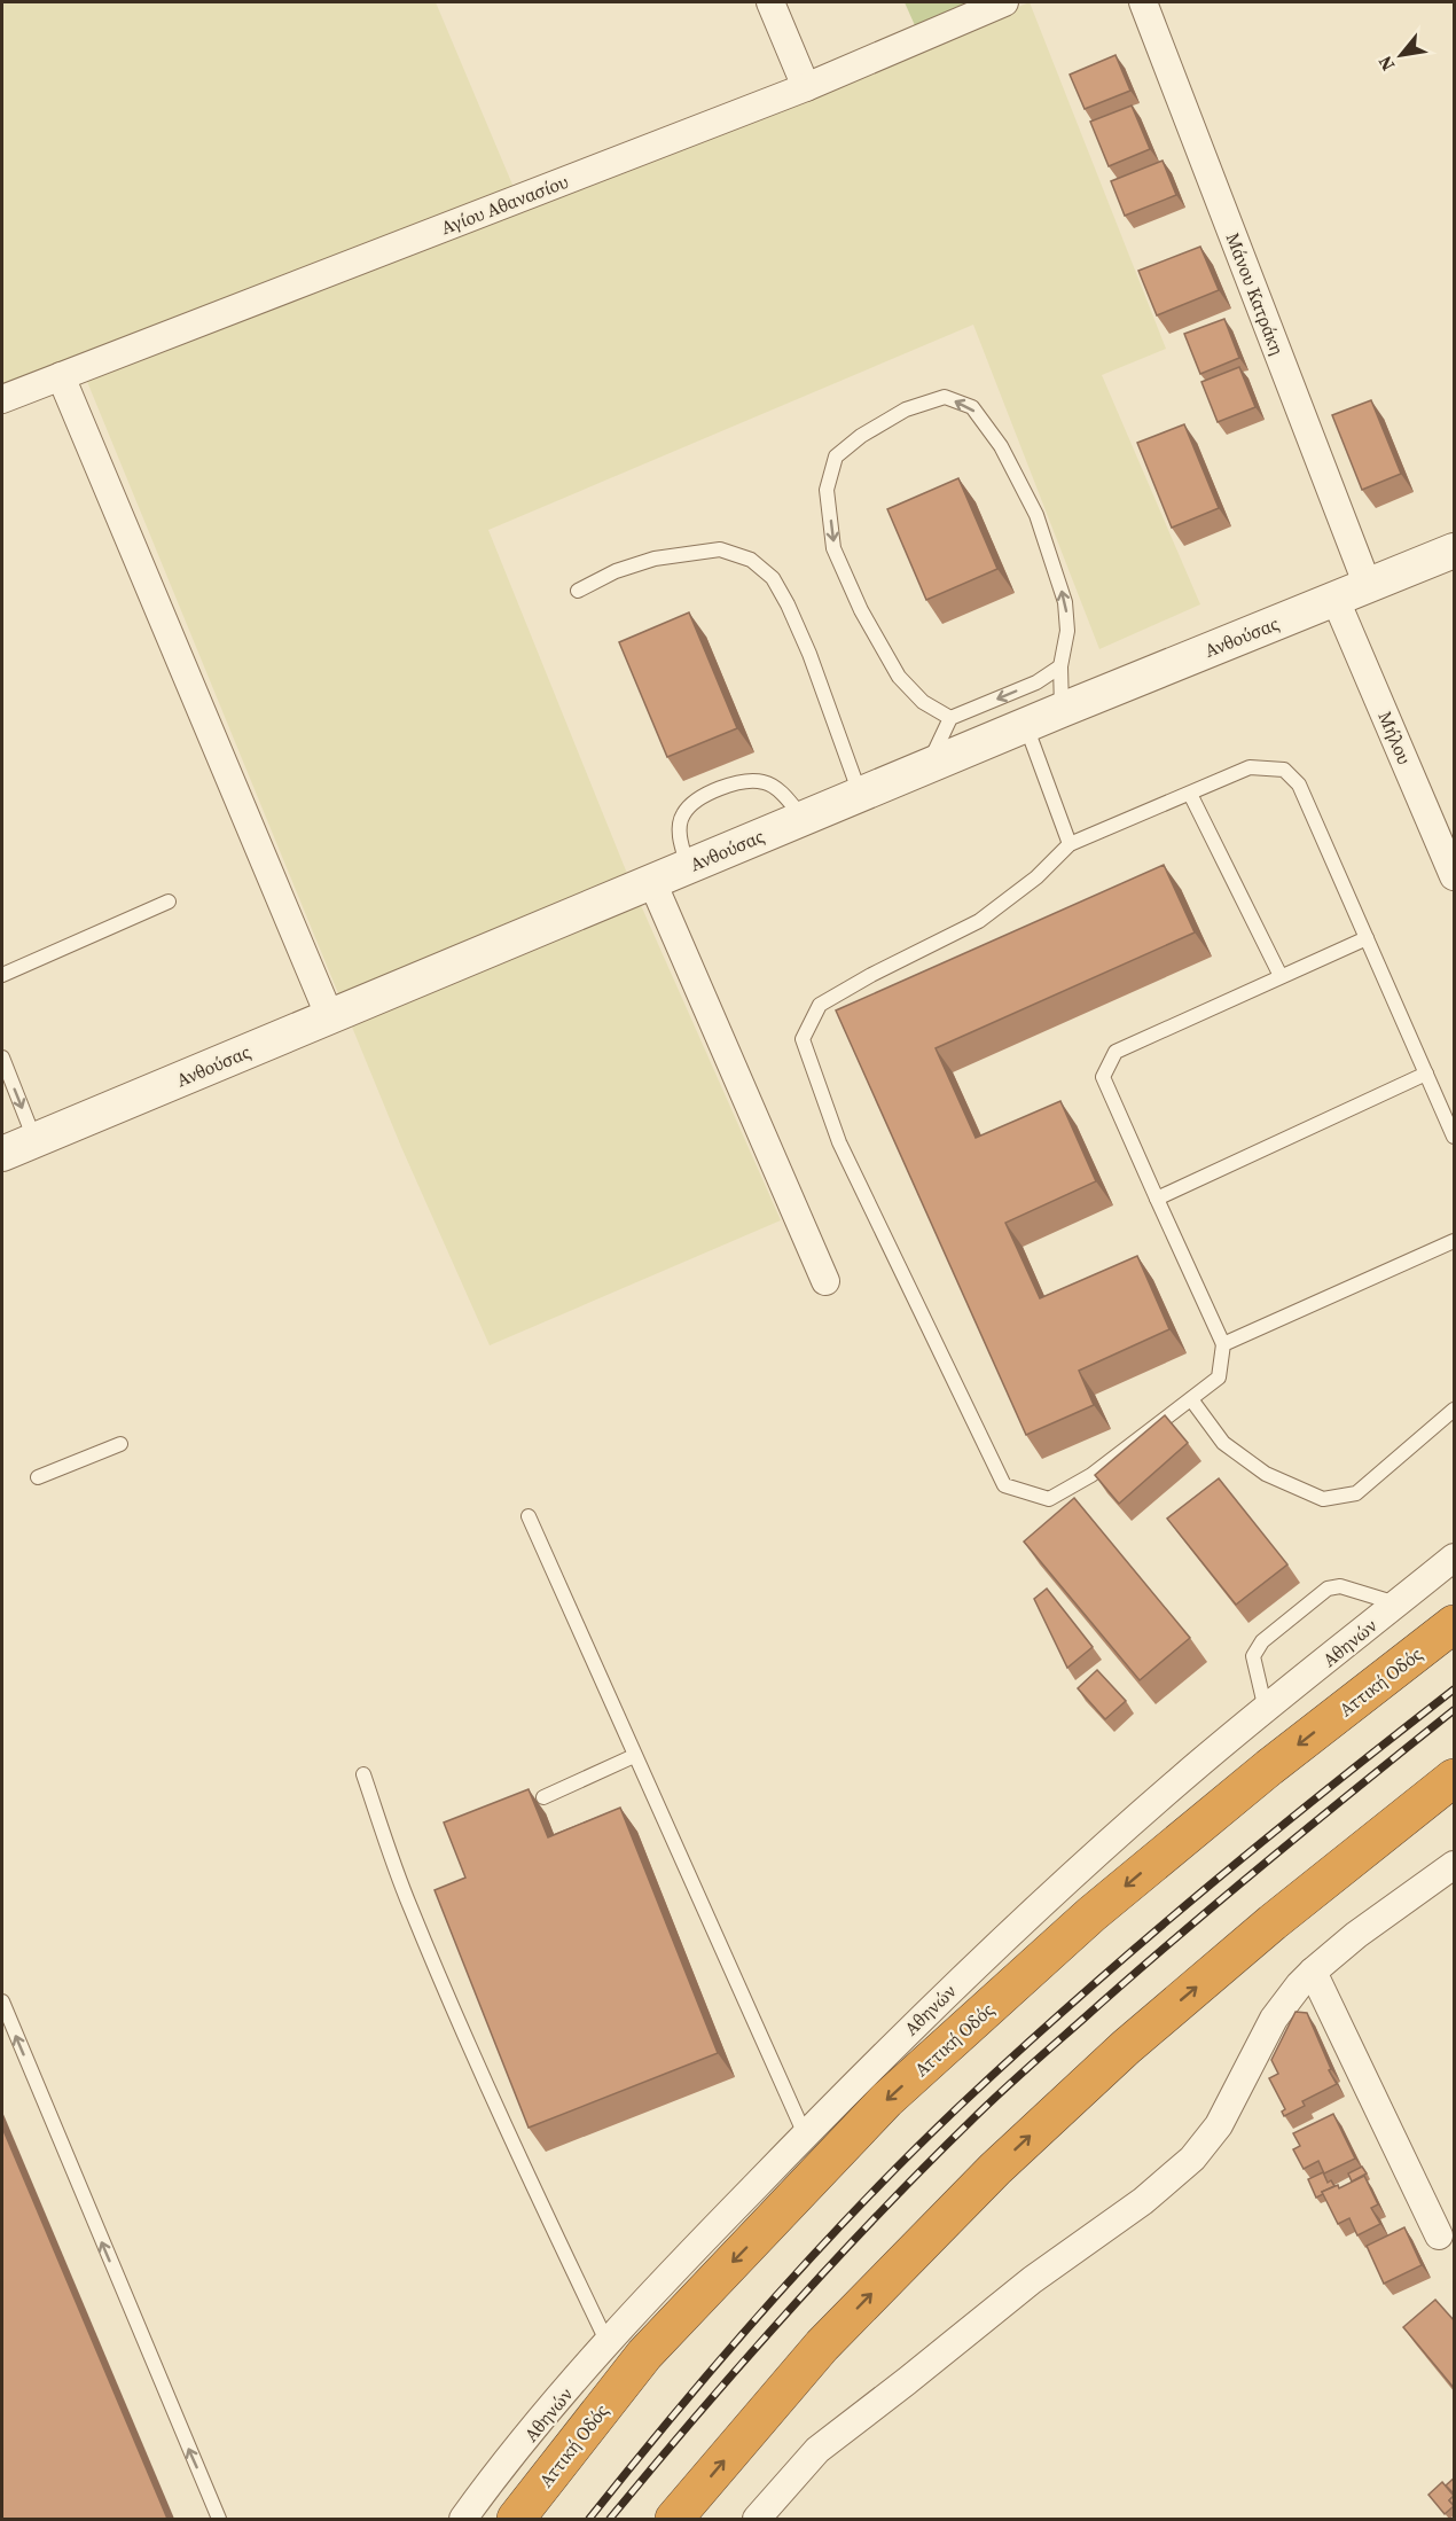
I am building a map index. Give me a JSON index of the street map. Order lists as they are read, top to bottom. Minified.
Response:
{"streets":{"highway":["Αττική Οδός"],"street":["Αγίου Αθανασίου","Μάνου Κατράκη","Ανθούσας","Μήλου","Αθηνών"]},"crossings":[["Μάνου Κατράκη","Ανθούσας"],["Ανθούσας","Μήλου"]],"north":"bottom left"}
